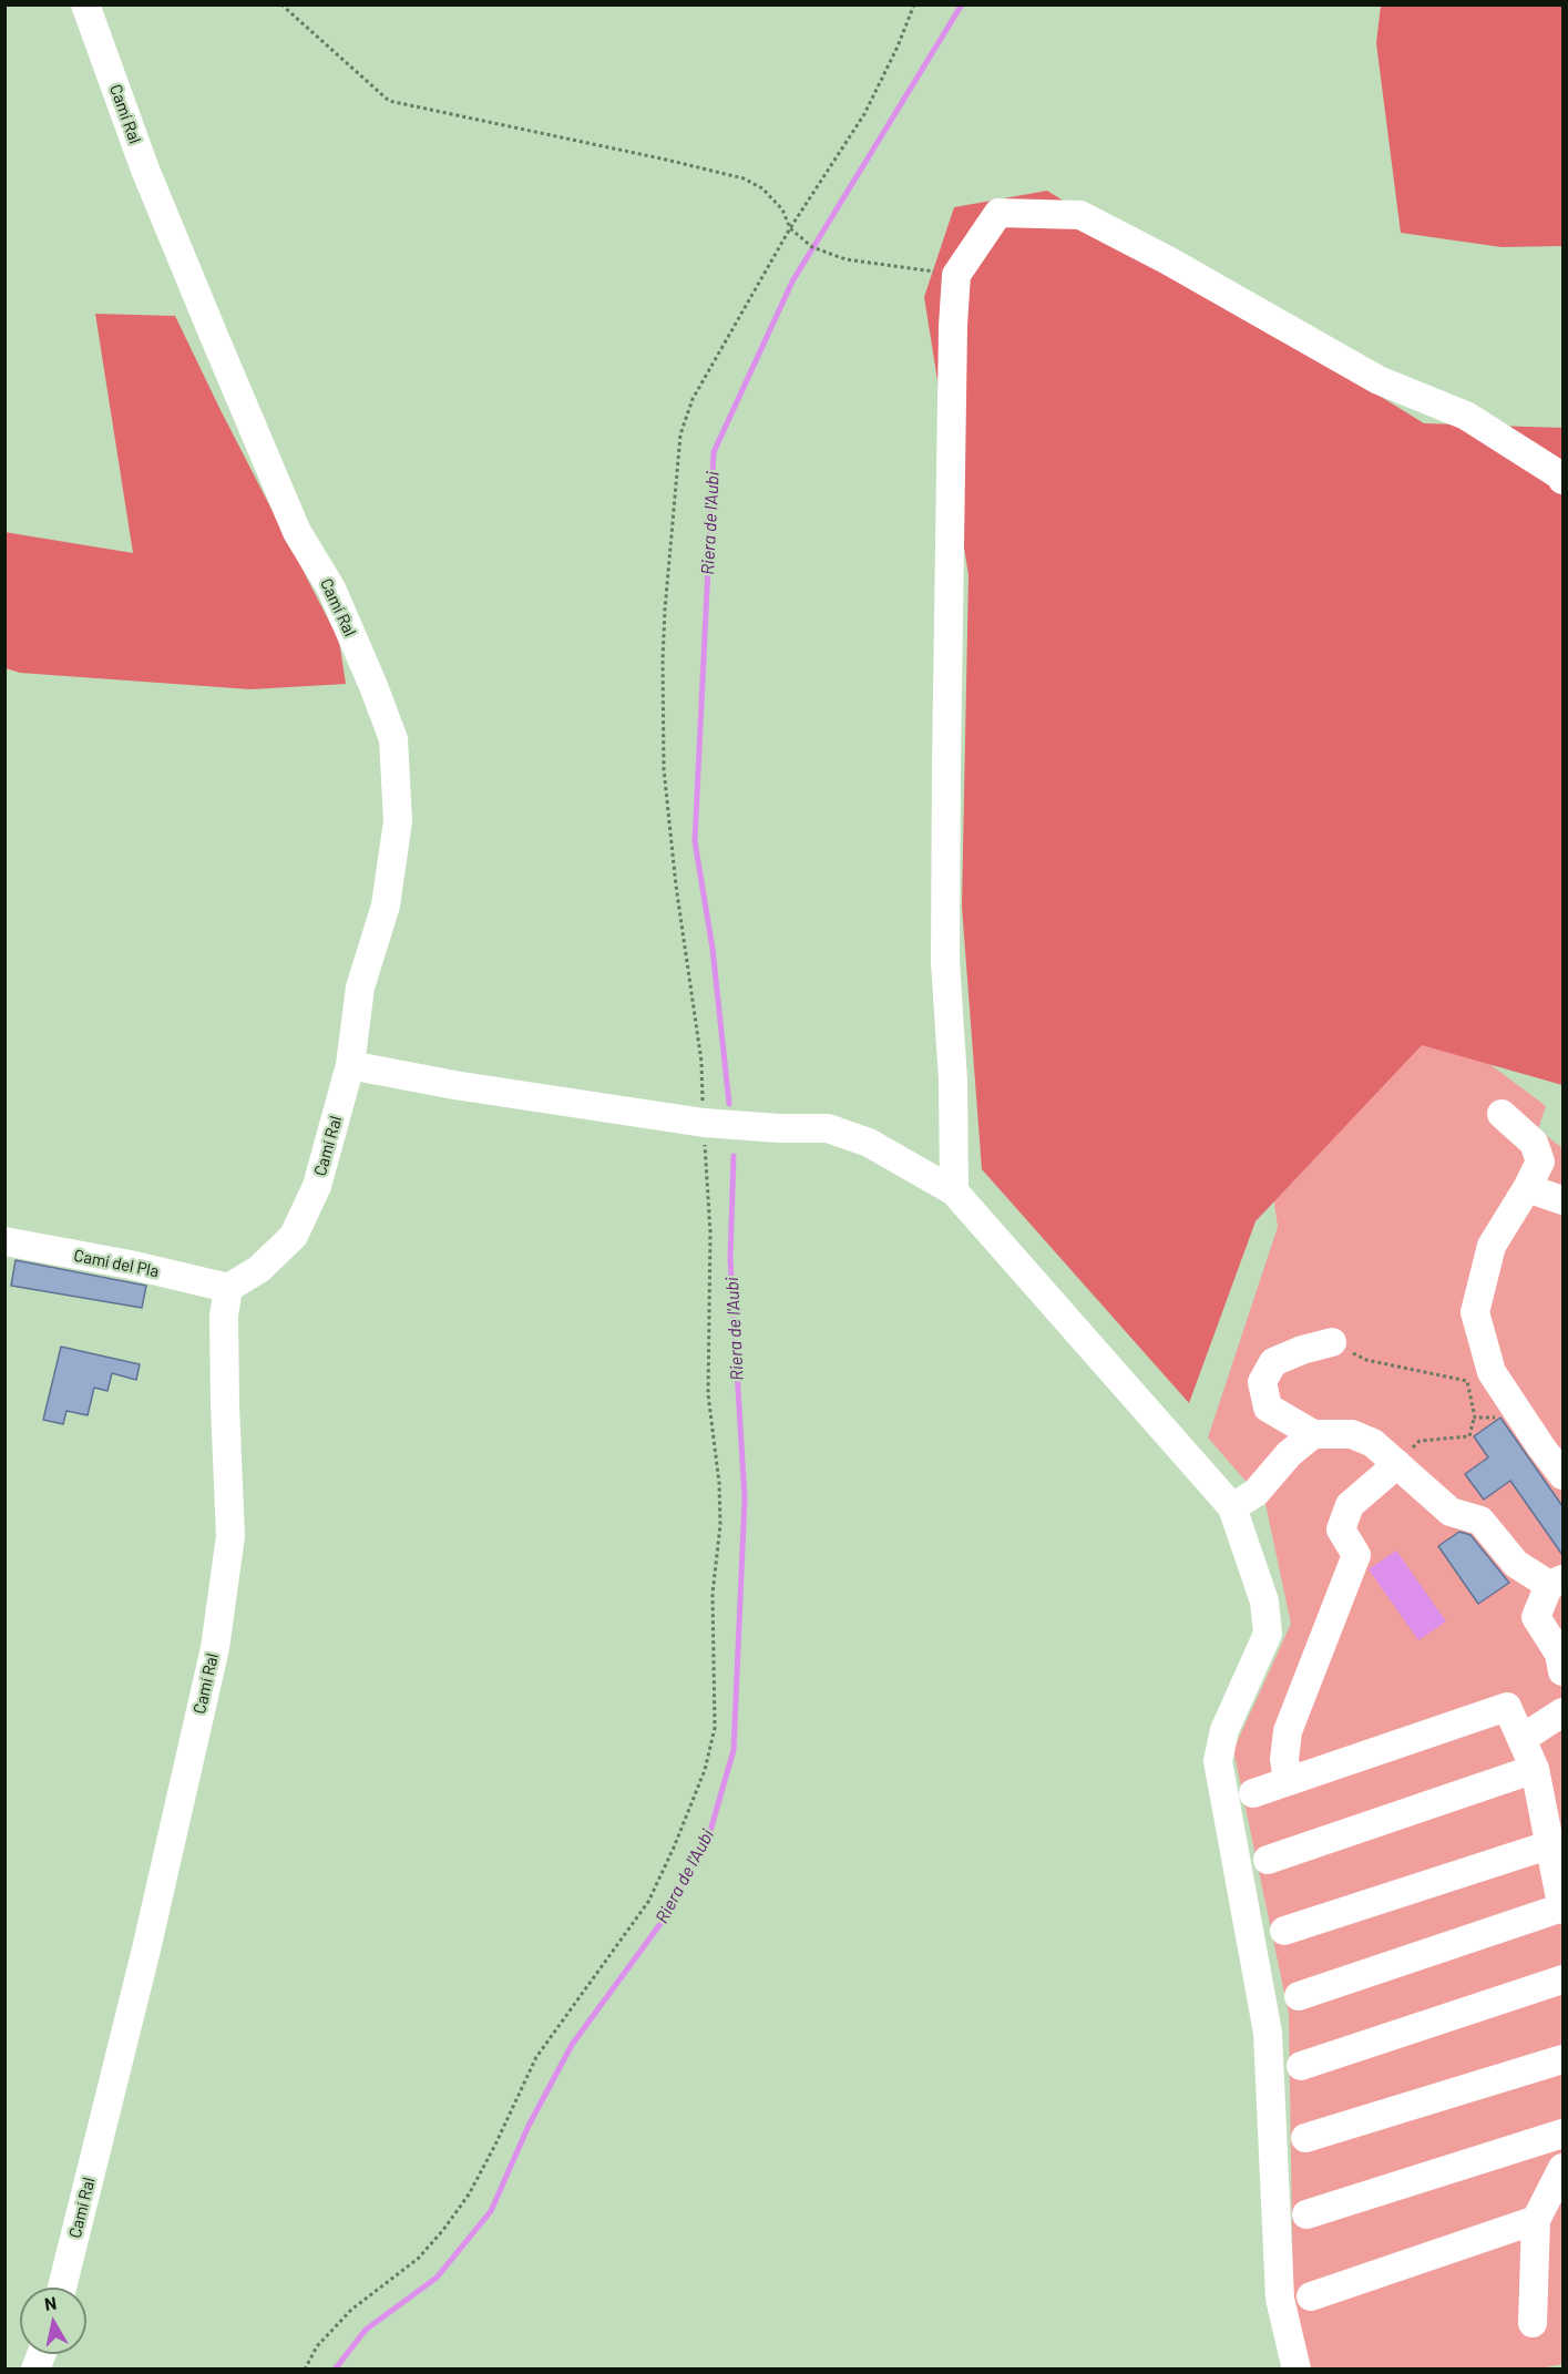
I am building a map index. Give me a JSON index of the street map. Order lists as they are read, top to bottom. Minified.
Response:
{"streets":{"street":["Camí Ral","Camí del Pla"]},"crossings":[["Camí Ral","Camí del Pla"]],"water":["Riera de l'Aubi"],"north":"top"}
